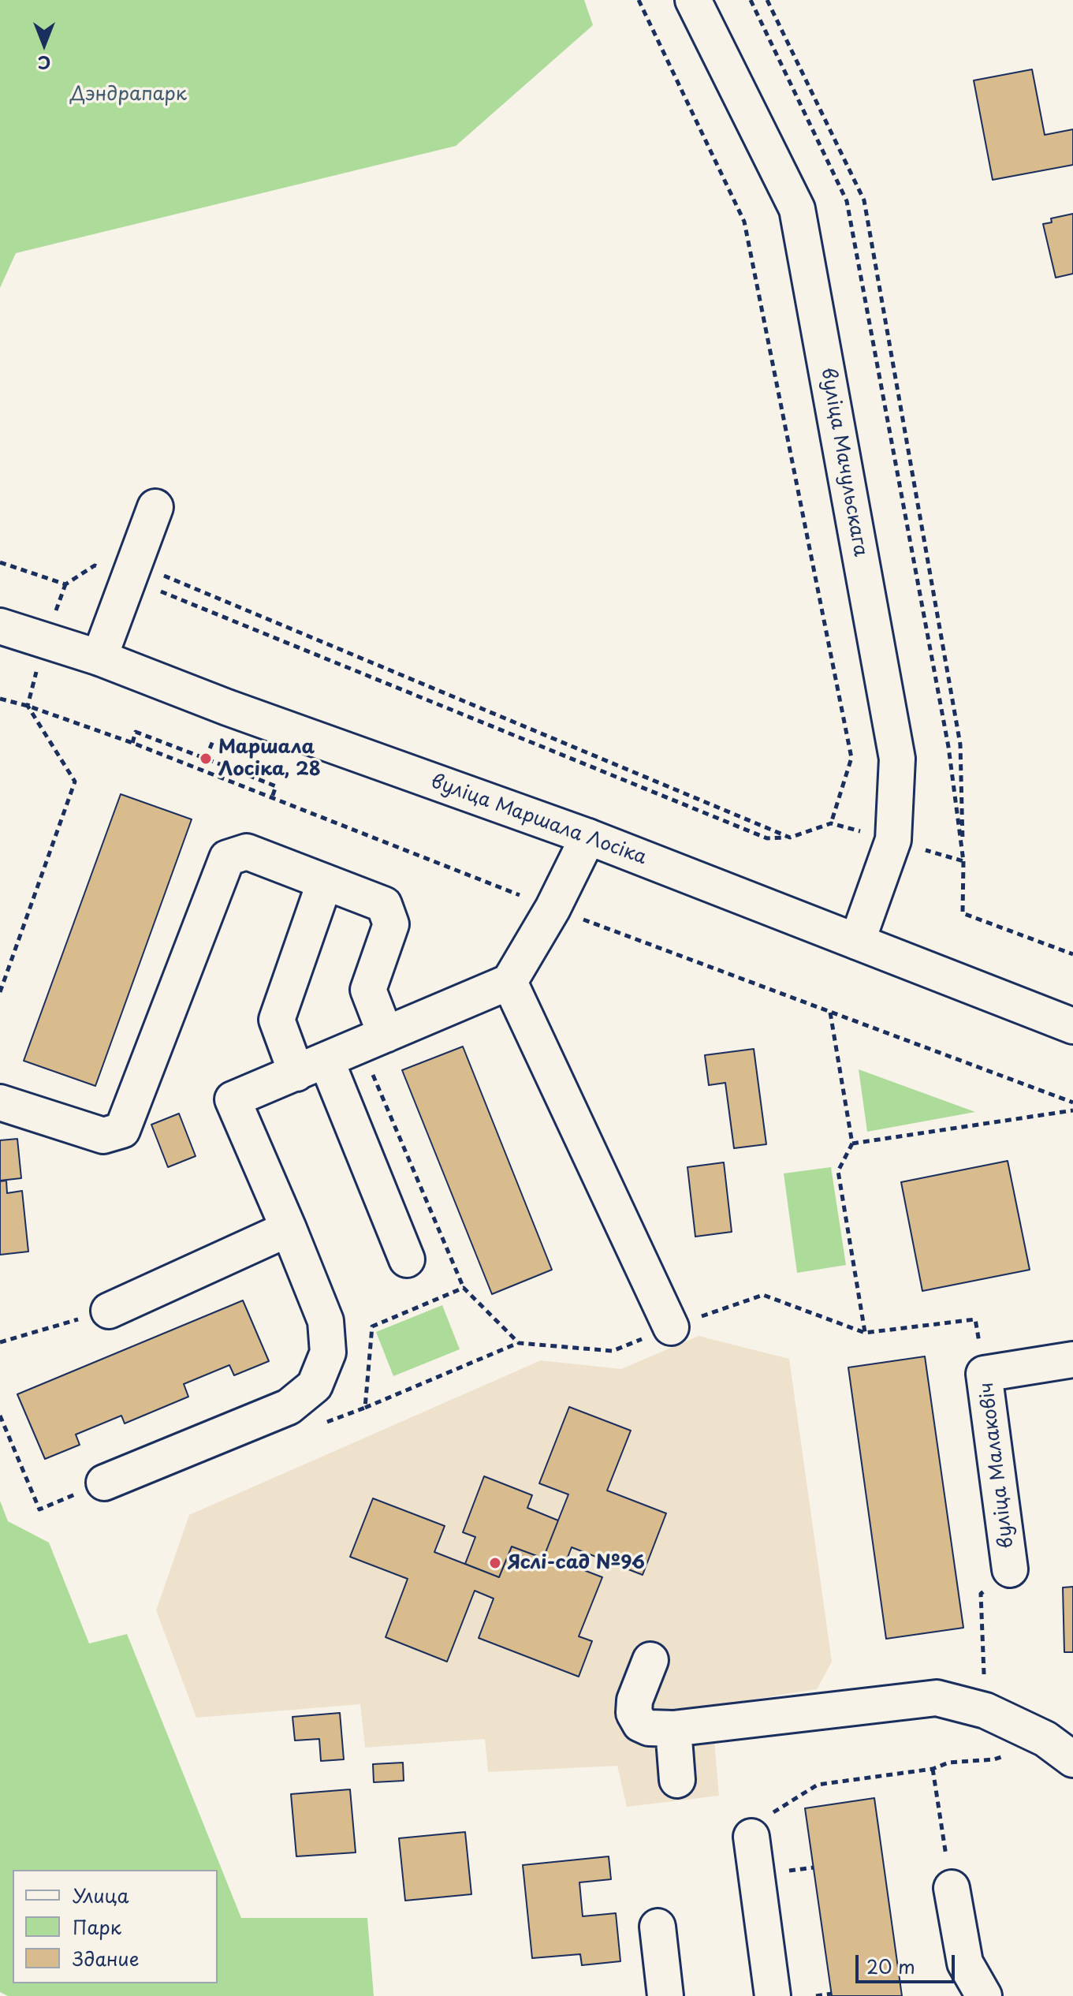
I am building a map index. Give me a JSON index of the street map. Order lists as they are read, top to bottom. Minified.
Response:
{"streets":{"street":["вуліца Мачульскага","вуліца Маршала Лосіка","вуліца Малаковіч"]},"crossings":[["вуліца Мачульскага","вуліца Маршала Лосіка"]],"parks":["Дэндрапарк"],"places":["Маршала Лосіка, 28","Яслі-сад №96"],"legend":["Улица","Парк","Здание"],"scale_bar":"20 m","north":"bottom"}
